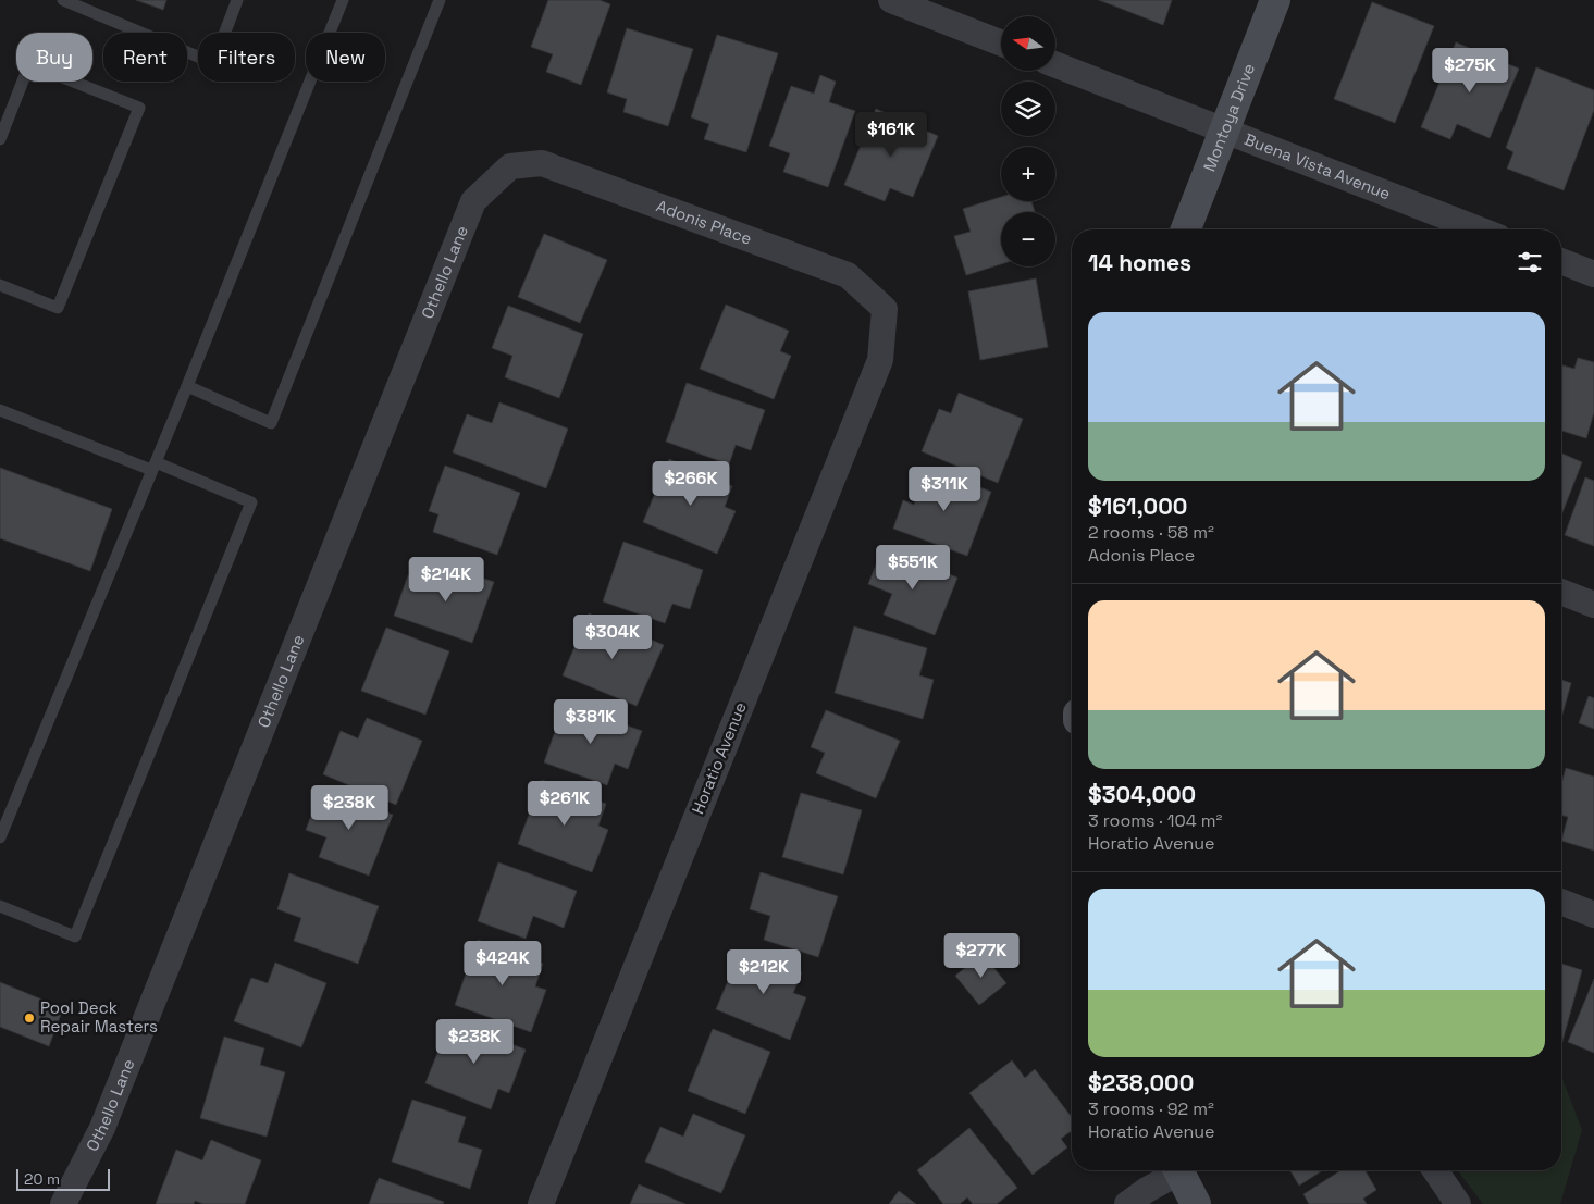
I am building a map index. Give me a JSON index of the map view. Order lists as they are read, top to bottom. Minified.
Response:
{"streets":{"street":["Montoya Drive","Buena Vista Avenue","Adonis Place","Othello Lane","Horatio Avenue"]},"crossings":[["Montoya Drive","Buena Vista Avenue"],["Adonis Place","Othello Lane"],["Adonis Place","Horatio Avenue"]],"places":["Pool Deck Repair Masters"],"scale_bar":"20 m","north":"left","page":{"map_buttons":["+","−"],"chip":["Buy","Rent","Filters","New"],"price":["$275K","$161K","$266K","$311K","$551K","$214K","$304K","$381K","$261K","$238K","$277K","$424K","$212K","$238K"],"heading":"14 homes","list":[{"name":"$161,000","note":"2 rooms · 58 m² · Adonis Place"},{"name":"$304,000","note":"3 rooms · 104 m² · Horatio Avenue"},{"name":"$238,000","note":"3 rooms · 92 m² · Horatio Avenue"}],"scale":"20 m"}}
